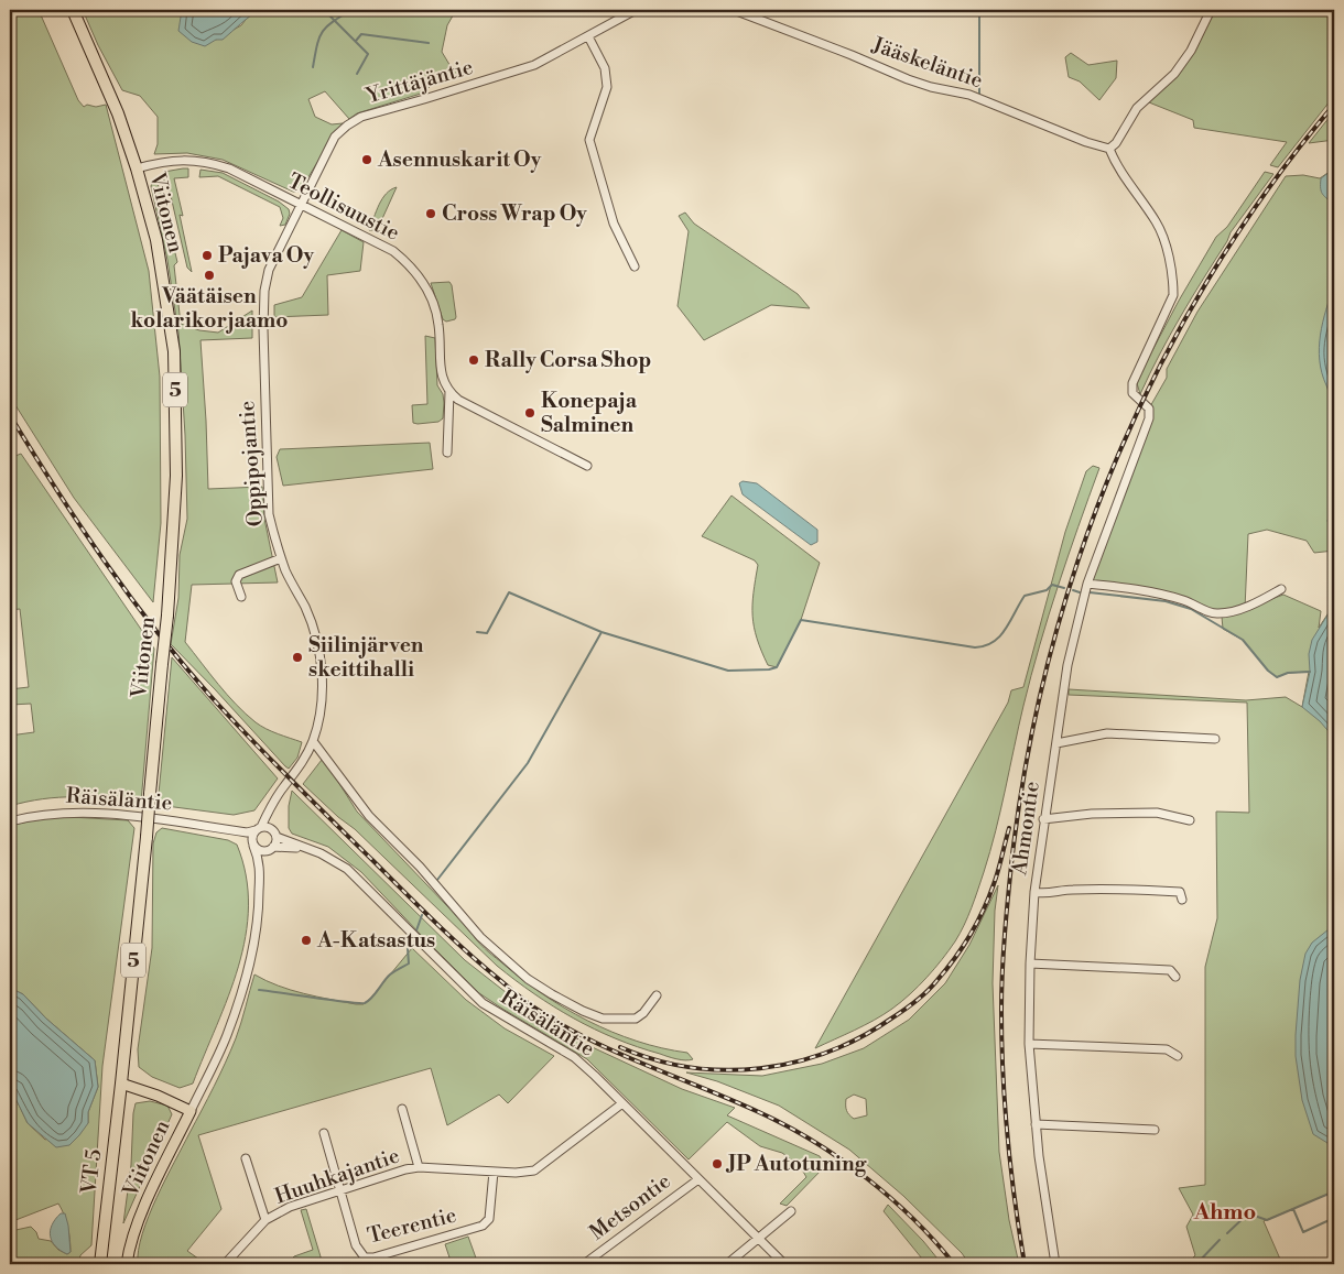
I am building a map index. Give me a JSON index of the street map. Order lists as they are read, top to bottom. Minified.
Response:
{"streets":{"highway":["Viitonen","5","VT 5"],"street":["Jääskeläntie","Yrittäjäntie","Teollisuustie","Oppipojantie","Räisäläntie","Ahmontie","Huuhkajantie","Metsontie","Teerentie"]},"crossings":[["Jääskeläntie","Ahmontie"],["Yrittäjäntie","Teollisuustie"],["Yrittäjäntie","Oppipojantie"],["Teollisuustie","Viitonen"],["Teollisuustie","Oppipojantie"],["Viitonen","VT 5"],["Oppipojantie","Räisäläntie"],["Räisäläntie","Huuhkajantie"],["Räisäläntie","Metsontie"],["Huuhkajantie","Teerentie"]],"districts":["Ahmo"],"places":["Asennuskarit Oy","Cross Wrap Oy","Pajava Oy","Väätäisen kolarikorjaamo","Rally Corsa Shop","Konepaja Salminen","Siilinjärven skeittihalli","A-Katsastus","JP Autotuning"]}
